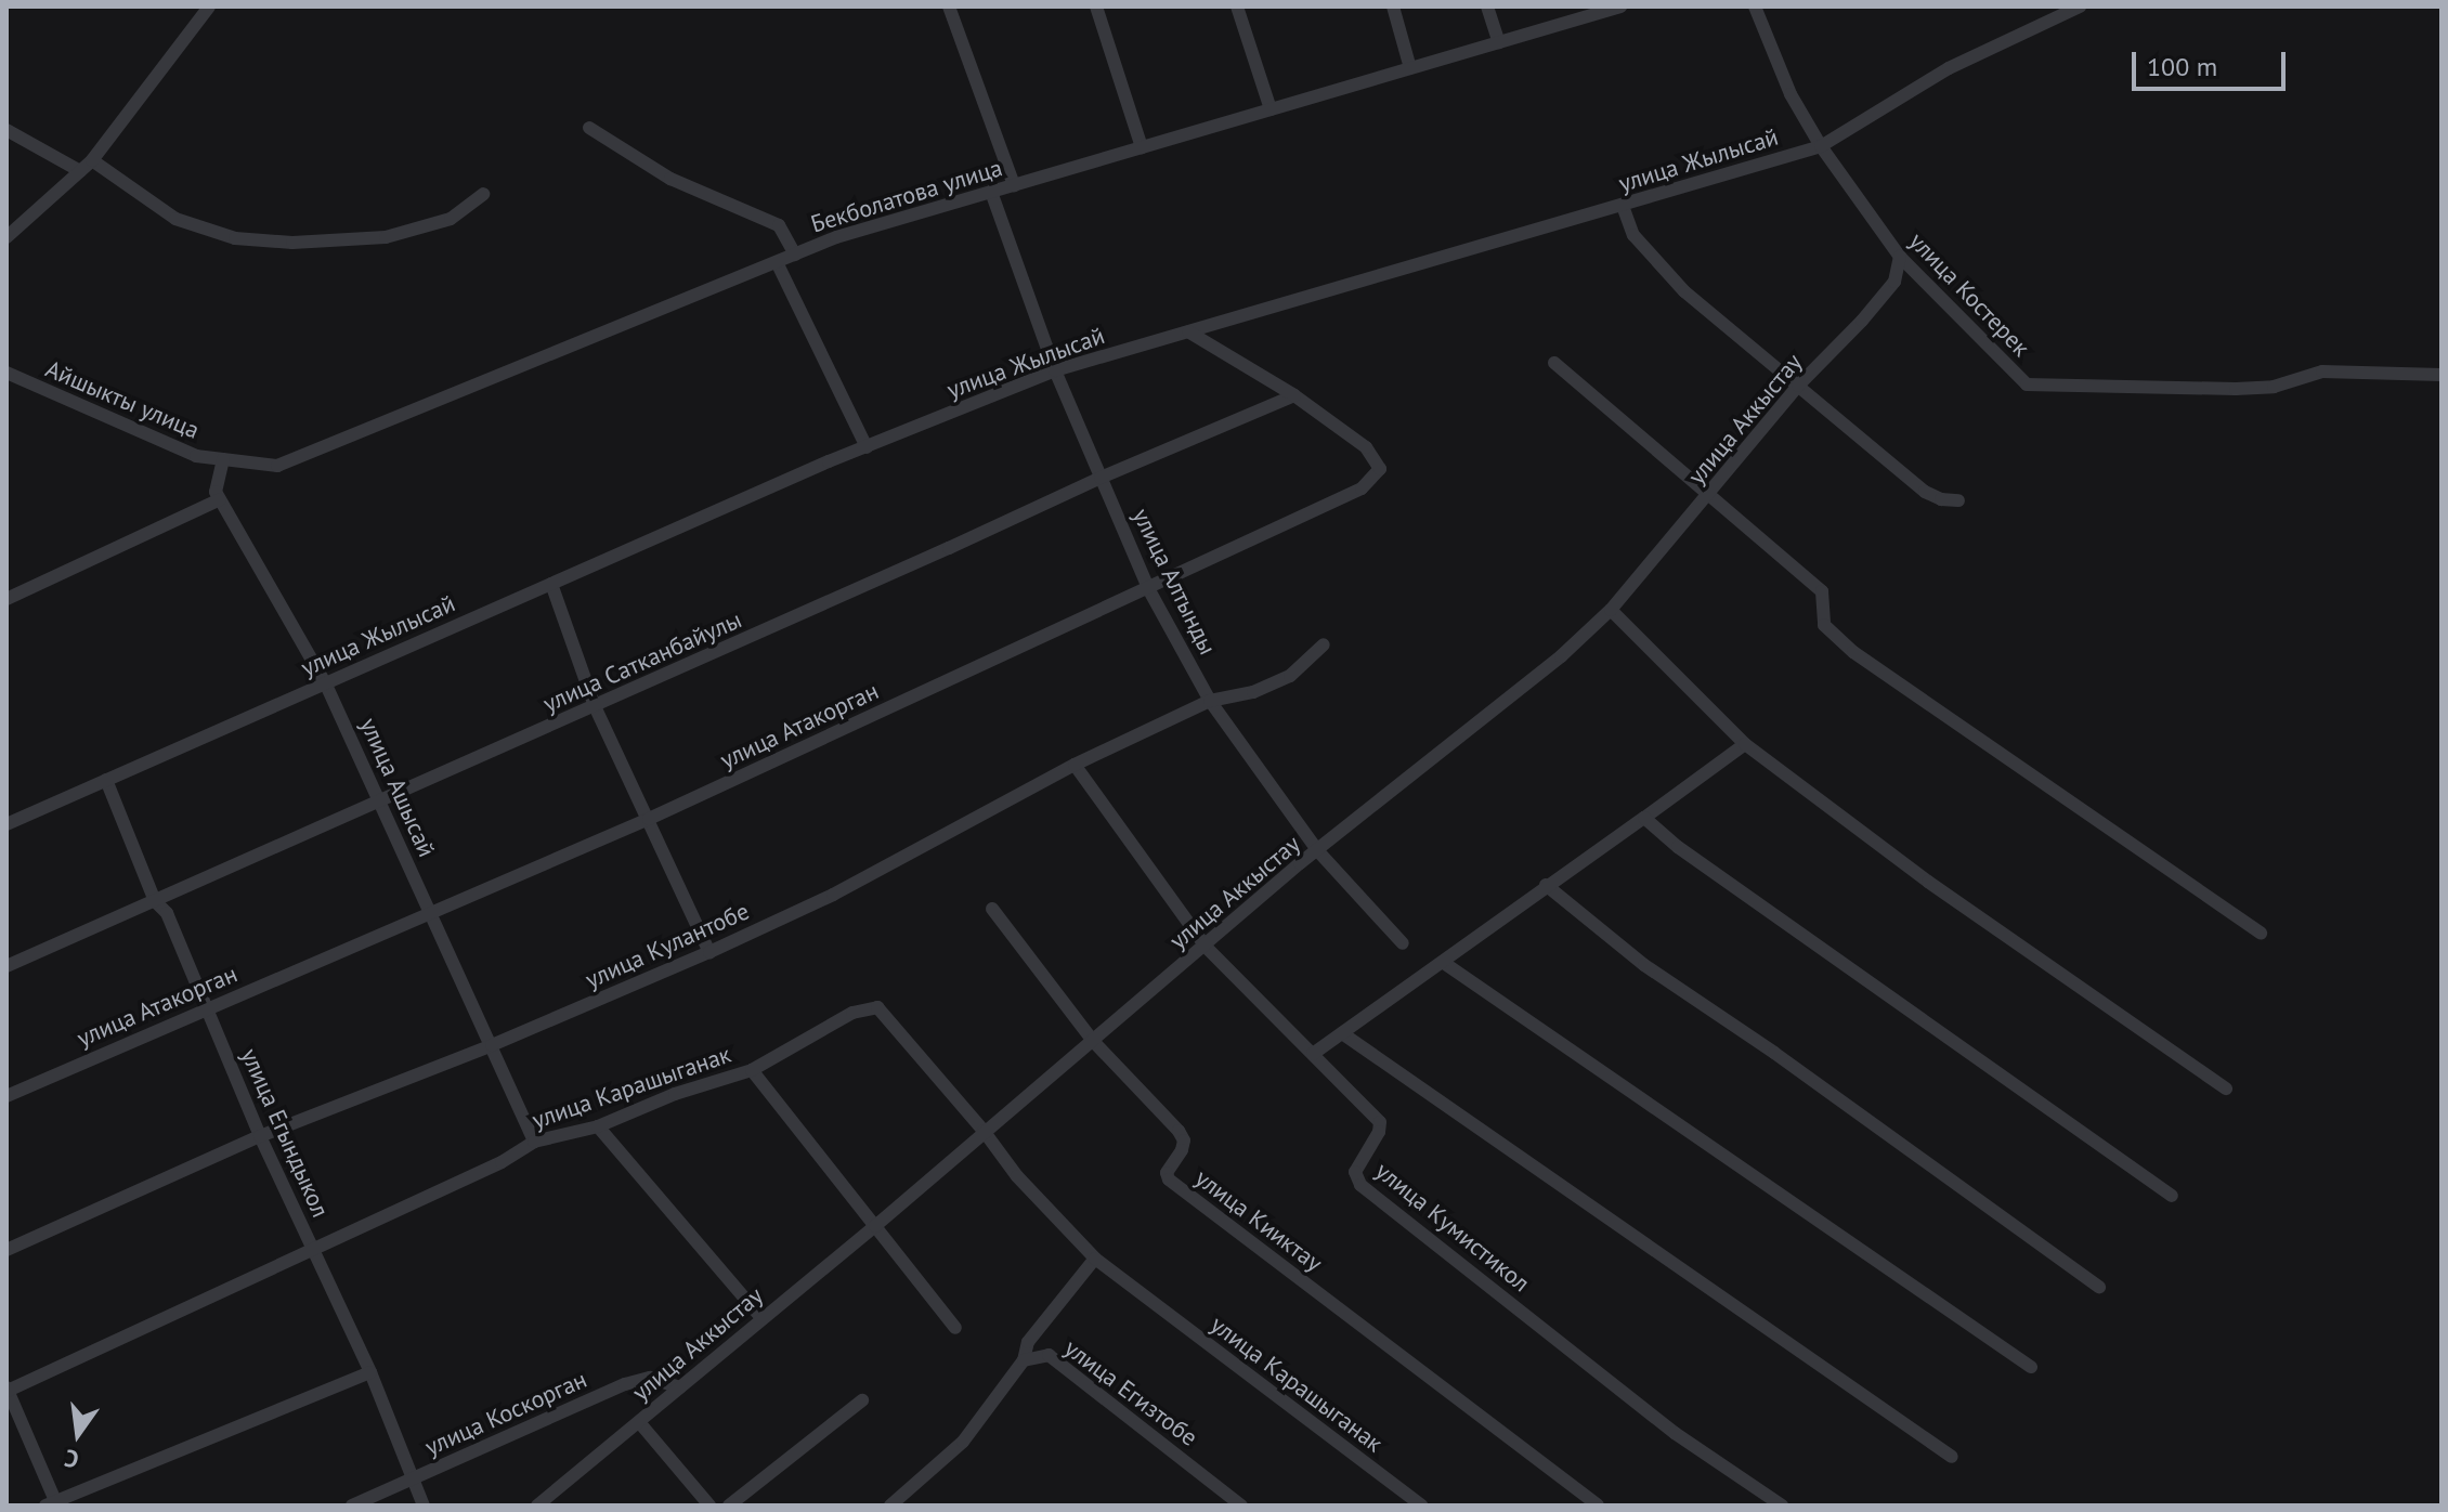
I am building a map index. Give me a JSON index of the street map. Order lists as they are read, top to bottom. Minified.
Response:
{"streets":{"street":["улица Жылысай","Бекболатова улица","улица Костерек","Айшыкты улица","улица Аккыстау","улица Алтынды","улица Сатканбайулы","улица Атакорган","улица Ашысай","улица Кулантобе","улица Карашыганак","улица Егындыкол","улица Кииктау","улица Кумистикол","улица Егизтобе","улица Коскорган"]},"crossings":[["улица Жылысай","улица Костерек"],["улица Жылысай","улица Алтынды"],["улица Жылысай","улица Атакорган"],["улица Жылысай","улица Ашысай"],["улица Жылысай","улица Егындыкол"],["Бекболатова улица","Айшыкты улица"],["Бекболатова улица","улица Алтынды"],["улица Костерек","улица Аккыстау"],["улица Аккыстау","улица Алтынды"],["улица Аккыстау","улица Карашыганак"],["улица Аккыстау","улица Кииктау"],["улица Аккыстау","улица Кумистикол"],["улица Аккыстау","улица Коскорган"],["улица Алтынды","улица Сатканбайулы"],["улица Алтынды","улица Атакорган"],["улица Алтынды","улица Кулантобе"],["улица Сатканбайулы","улица Атакорган"],["улица Сатканбайулы","улица Ашысай"],["улица Сатканбайулы","улица Егындыкол"],["улица Атакорган","улица Ашысай"],["улица Атакорган","улица Егындыкол"],["улица Ашысай","улица Кулантобе"],["улица Ашысай","улица Карашыганак"],["улица Кулантобе","улица Егындыкол"],["улица Кулантобе","улица Кумистикол"],["улица Карашыганак","улица Егындыкол"],["улица Егындыкол","улица Коскорган"]],"scale_bar":"100 m","north":"bottom"}
